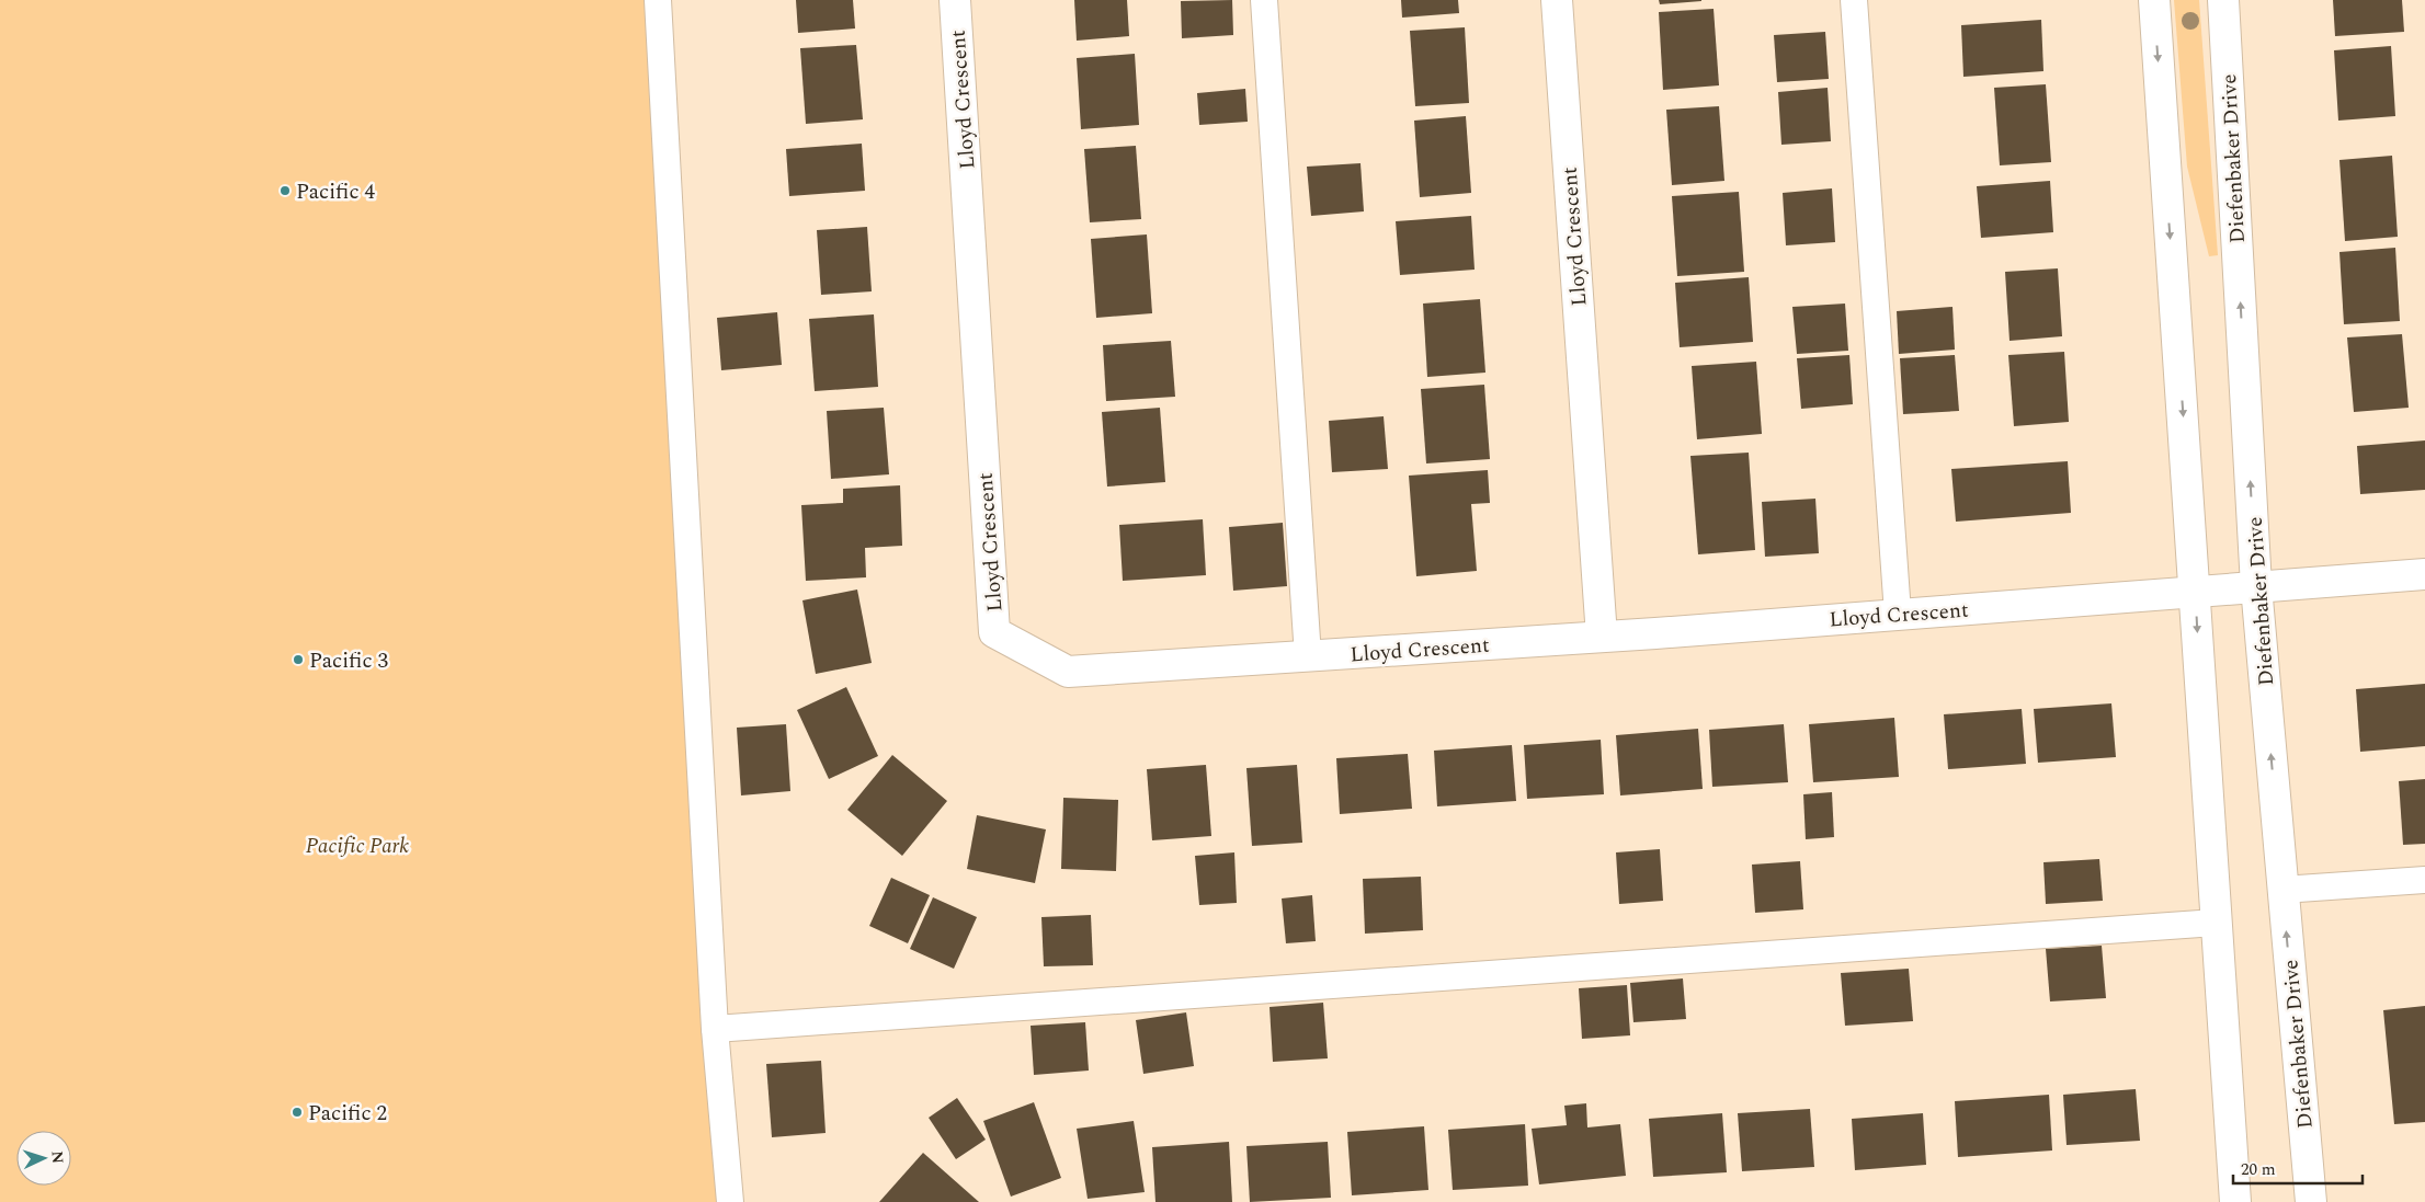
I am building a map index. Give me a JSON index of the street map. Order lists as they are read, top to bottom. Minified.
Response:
{"streets":{"street":["Lloyd Crescent","Diefenbaker Drive"]},"crossings":[["Lloyd Crescent","Diefenbaker Drive"]],"parks":["Pacific Park"],"places":["Pacific 4","Pacific 3","Pacific 2"],"scale_bar":"20 m","north":"right"}
